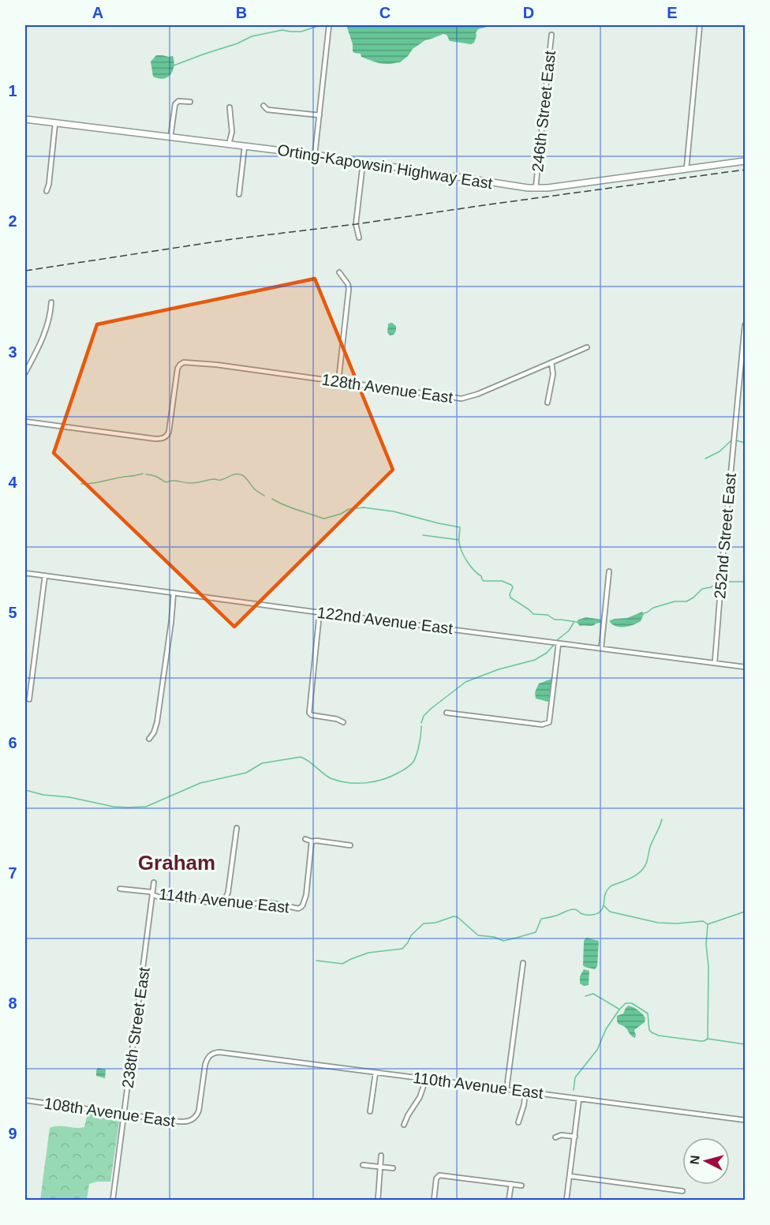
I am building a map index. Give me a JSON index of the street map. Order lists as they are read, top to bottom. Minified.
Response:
{"streets":{"main road":["Orting-Kapowsin Highway East"],"street":["246th Street East","128th Avenue East","252nd Street East","122nd Avenue East","114th Avenue East","238th Street East","110th Avenue East","108th Avenue East"]},"crossings":[["246th Street East","Orting-Kapowsin Highway East"],["252nd Street East","122nd Avenue East"],["114th Avenue East","238th Street East"],["238th Street East","108th Avenue East"],["110th Avenue East","108th Avenue East"]],"districts":["Graham"],"north":"left","grid":{"columns":["A","B","C","D","E"],"rows":["1","2","3","4","5","6","7","8","9"]}}
